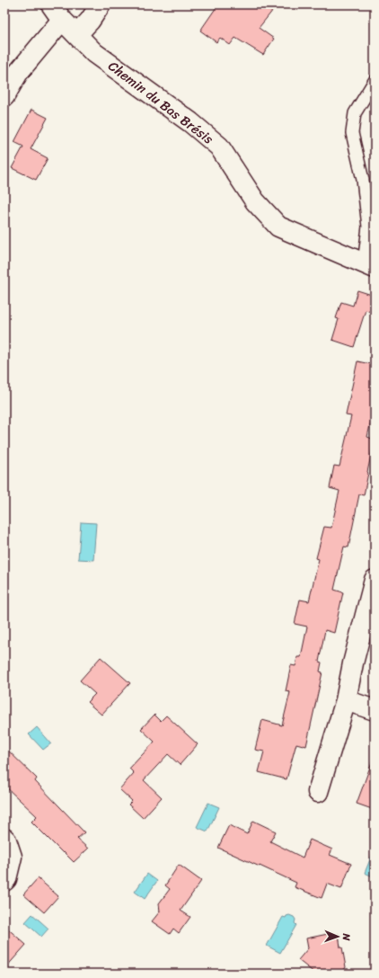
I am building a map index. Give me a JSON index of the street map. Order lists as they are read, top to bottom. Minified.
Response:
{"streets":{"street":["Chemin du Bas Brésis"]},"north":"right"}
